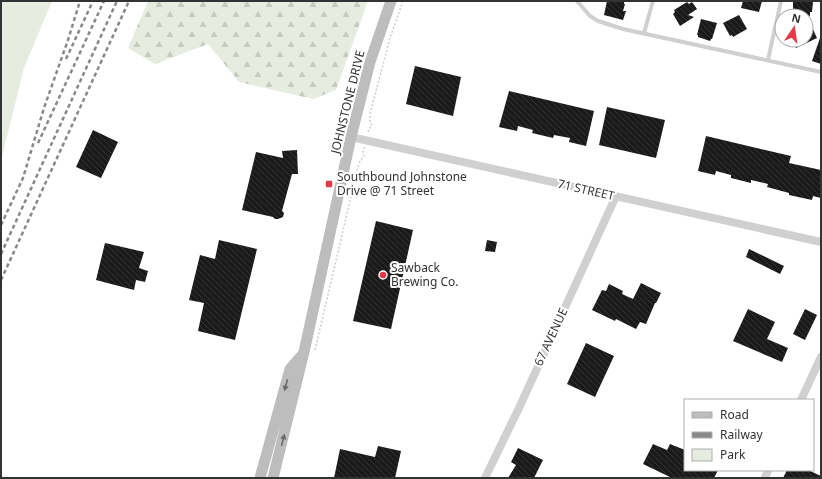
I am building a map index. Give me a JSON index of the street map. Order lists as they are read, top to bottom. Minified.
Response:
{"streets":{"main road":["JOHNSTONE DRIVE"],"street":["71 STREET","67 AVENUE"]},"crossings":[["JOHNSTONE DRIVE","71 STREET"],["71 STREET","67 AVENUE"]],"places":{"transit":["Southbound Johnstone Drive @ 71 Street"],"other":["Sawback Brewing Co."]},"legend":["Road","Railway","Park"],"north":"top"}
